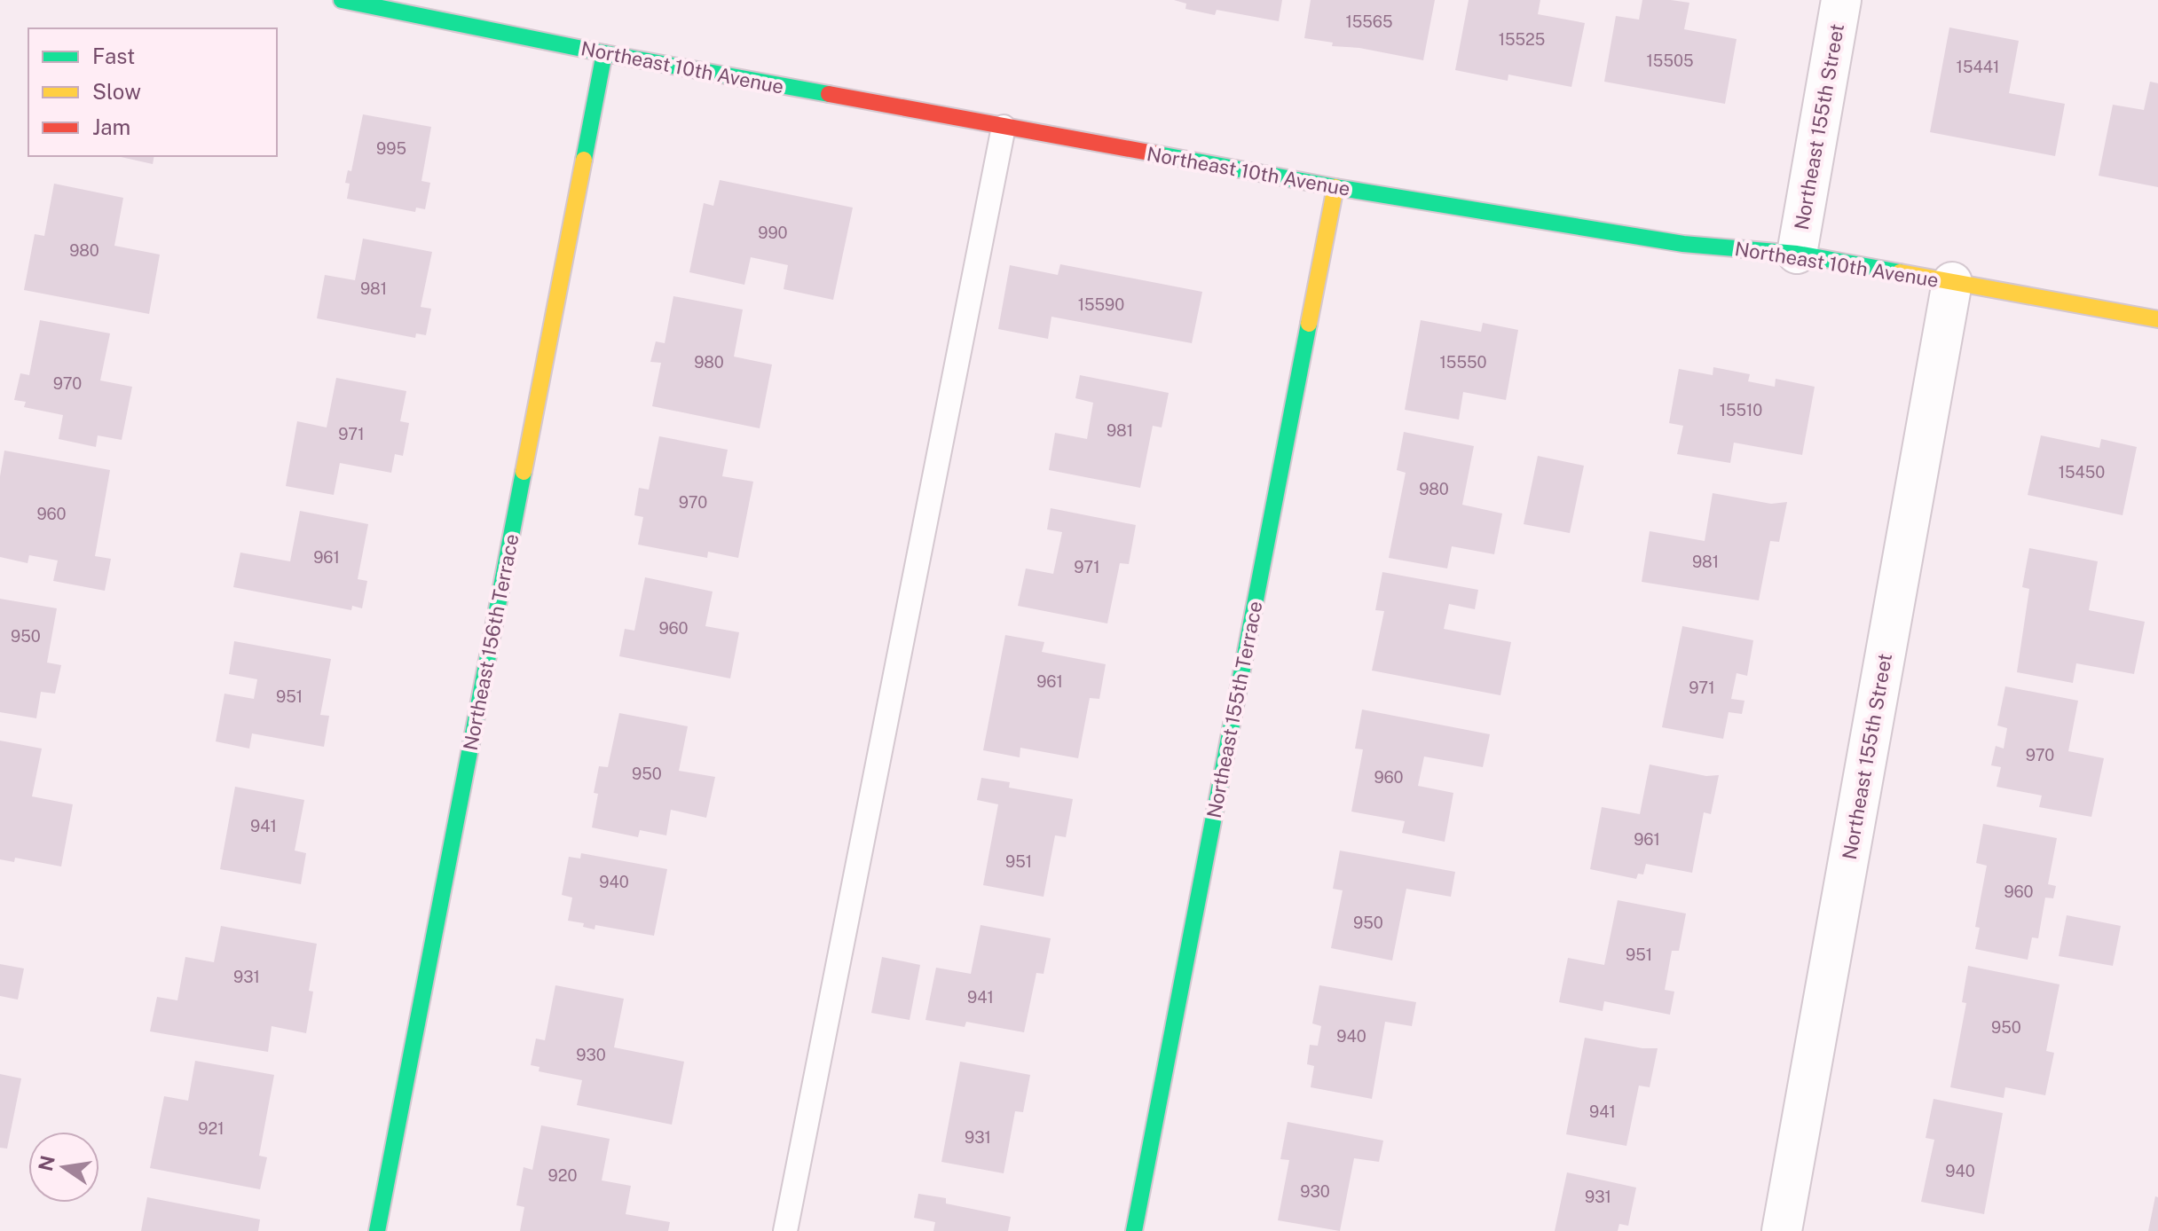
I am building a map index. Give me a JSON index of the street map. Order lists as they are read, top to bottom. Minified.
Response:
{"streets":{"street":["Northeast 10th Avenue","Northeast 155th Street","Northeast 156th Terrace","Northeast 155th Terrace"]},"crossings":[["Northeast 10th Avenue","Northeast 155th Street"],["Northeast 10th Avenue","Northeast 156th Terrace"],["Northeast 10th Avenue","Northeast 155th Terrace"]],"house_numbers":["15565","15525","15505","15441","995","990","980","981","15590","980","15550","970","15510","981","971","15450","980","970","960","961","981","971","960","950","961","971","951","970","950","960","941","961","951","940","960","950","951","931","941","950","940","930","941","921","931","940","920","930","931"],"legend":["Fast","Slow","Jam"],"north":"left"}
